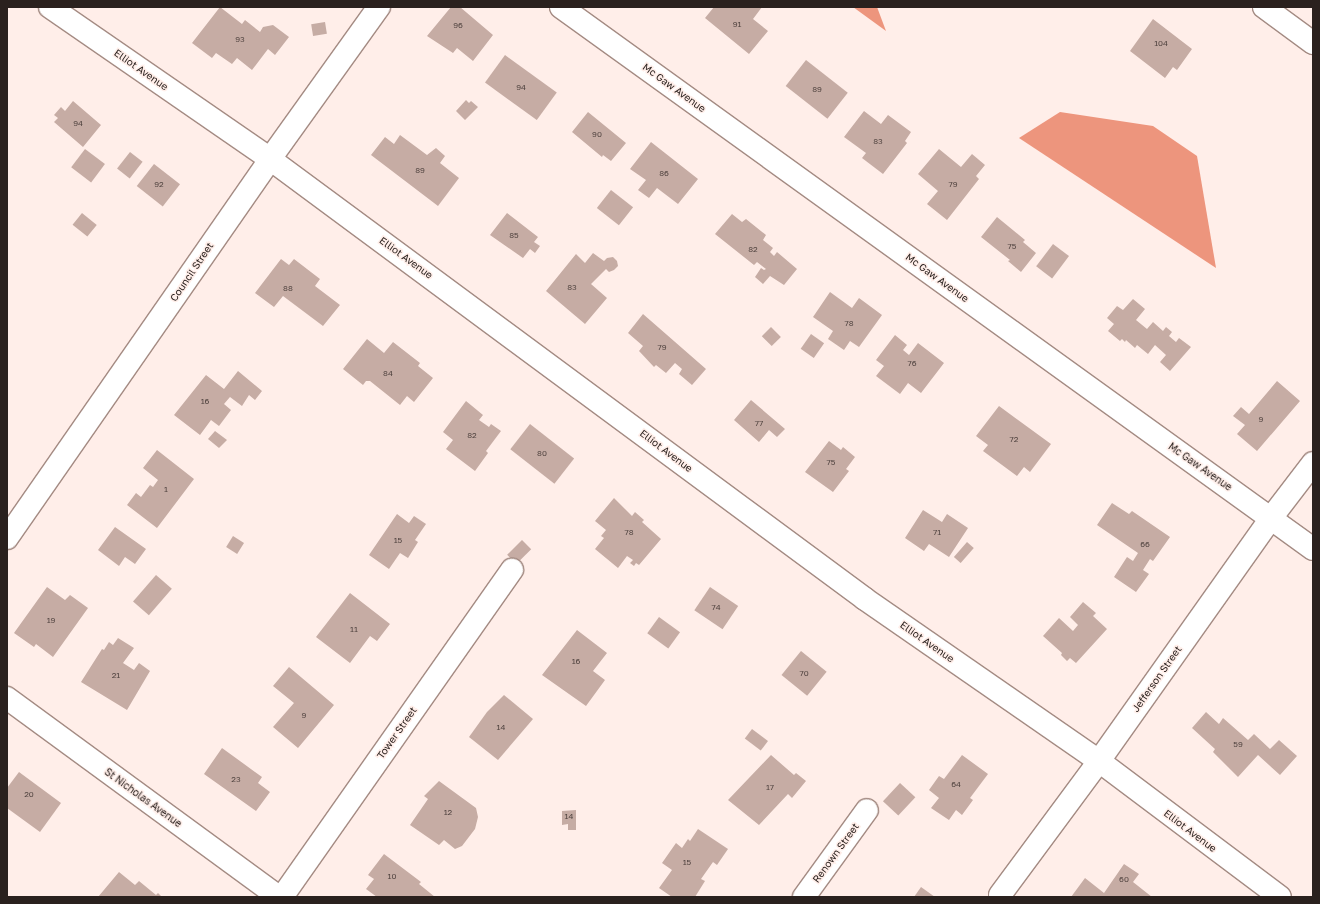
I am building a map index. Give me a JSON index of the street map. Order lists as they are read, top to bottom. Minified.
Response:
{"streets":{"street":["Elliot Avenue","Mc Gaw Avenue","Council Street","Jefferson Street","Tower Street","St Nicholas Avenue","Renown Street"]},"crossings":[["Elliot Avenue","Council Street"],["Elliot Avenue","Jefferson Street"],["Mc Gaw Avenue","Jefferson Street"],["Tower Street","St Nicholas Avenue"]],"house_numbers":["91","96","93","104","94","89","94","90","83","89","86","92","79","85","75","82","83","88","78","79","76","84","16","9","77","82","72","80","75","1","78","71","15","66","74","19","11","16","70","21","9","14","59","23","64","17","20","12","14","15","10","60"]}
